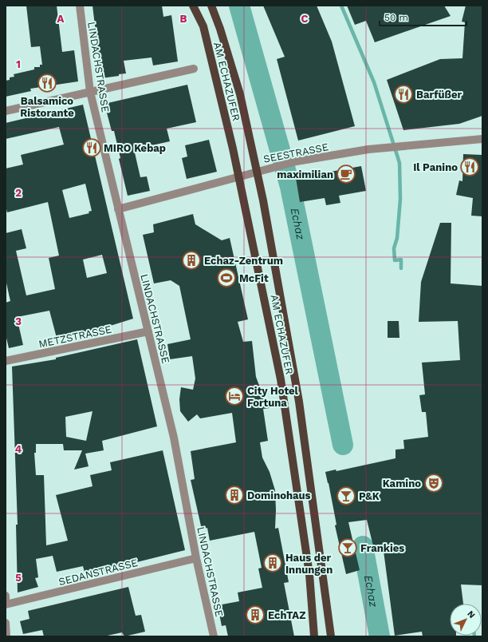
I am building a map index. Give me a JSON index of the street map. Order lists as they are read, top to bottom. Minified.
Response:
{"streets":{"main road":["AM ECHAZUFER"],"street":["LINDACHSTRASSE","SEESTRASSE","METZSTRASSE","SEDANSTRASSE"]},"crossings":[["LINDACHSTRASSE","SEESTRASSE"],["LINDACHSTRASSE","METZSTRASSE"],["LINDACHSTRASSE","SEDANSTRASSE"],["AM ECHAZUFER","SEESTRASSE"]],"water":["Echaz"],"places":{"restaurant":["Balsamico Ristorante","Barfüßer","MIRO Kebap","Il Panino"],"cafe":["maximilian"],"building":["Echaz-Zentrum","Dominohaus","Haus der Innungen","EchTAZ"],"sports":["McFit"],"hotel":["City Hotel Fortuna"],"theatre":["Kamino"],"bar":["P&K","Frankies"]},"scale_bar":"50 m","north":"top right","grid":{"columns":["A","B","C"],"rows":["1","2","3","4","5"]}}
